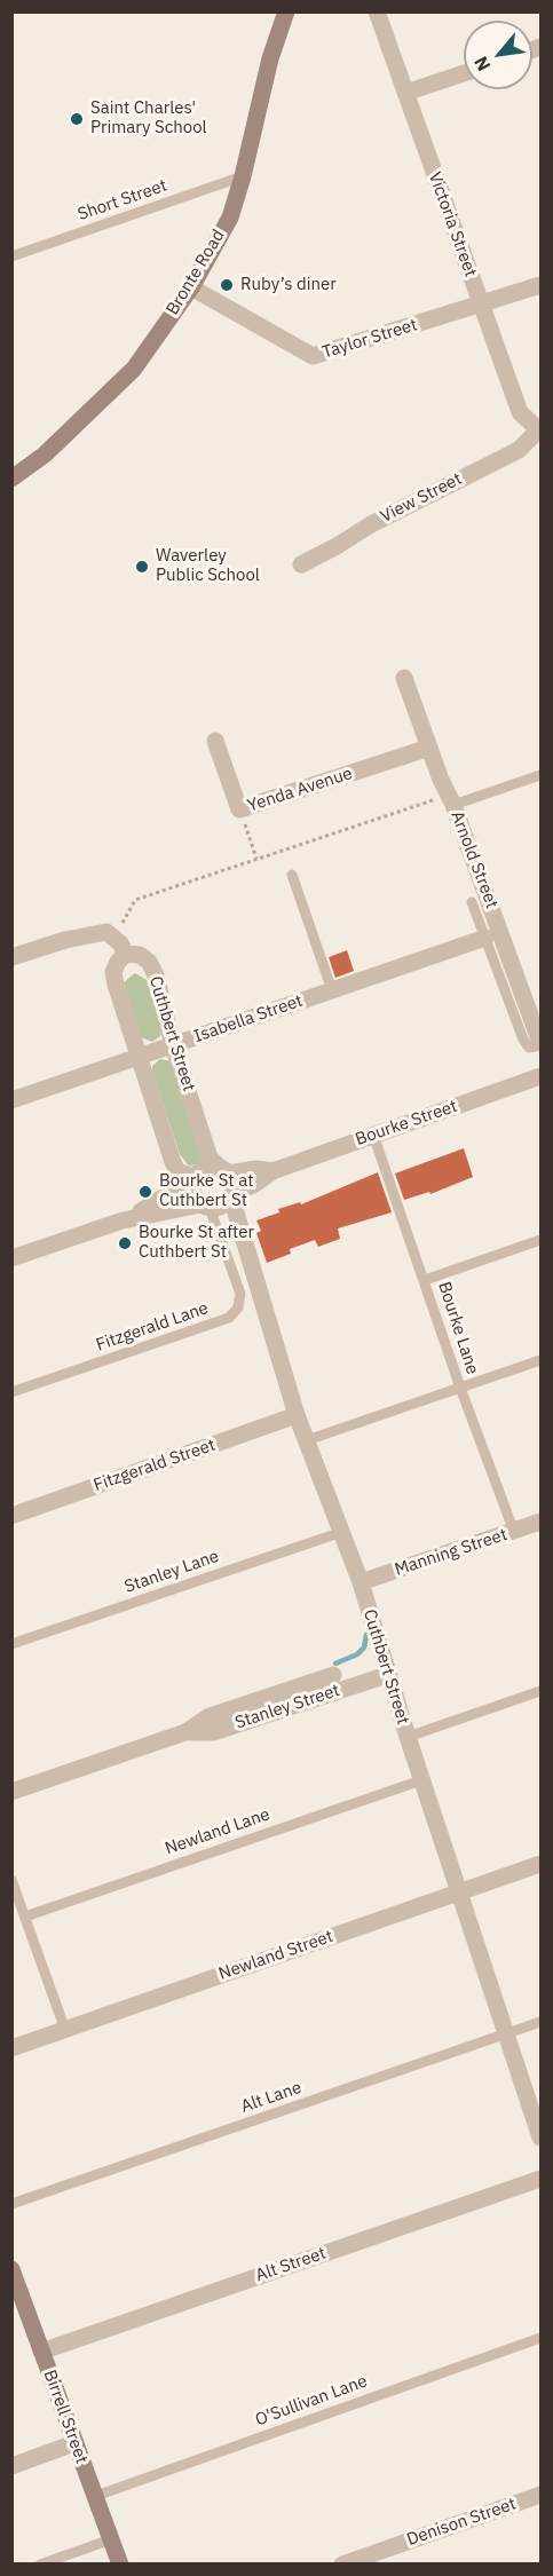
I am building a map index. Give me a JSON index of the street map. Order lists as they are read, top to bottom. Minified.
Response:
{"streets":{"main road":["Bronte Road","Birrell Street"],"street":["Victoria Street","Taylor Street","View Street","Yenda Avenue","Arnold Street","Isabella Street","Cuthbert Street","Bourke Street","Fitzgerald Street","Manning Street","Stanley Street","Newland Street","Alt Street","Denison Street"],"lane":["Short Street","Fitzgerald Lane","Bourke Lane","Stanley Lane","Newland Lane","Alt Lane","O'Sullivan Lane"]},"crossings":[["Short Street","Bronte Road"],["Victoria Street","Taylor Street"],["Victoria Street","View Street"],["Bronte Road","Taylor Street"],["Yenda Avenue","Arnold Street"],["Arnold Street","Isabella Street"],["Isabella Street","Cuthbert Street"],["Cuthbert Street","Bourke Street"],["Cuthbert Street","Fitzgerald Lane"],["Cuthbert Street","Fitzgerald Street"],["Cuthbert Street","Manning Street"],["Cuthbert Street","Stanley Lane"],["Cuthbert Street","Stanley Street"],["Cuthbert Street","Newland Lane"],["Cuthbert Street","Newland Street"],["Cuthbert Street","Alt Lane"],["Bourke Street","Fitzgerald Lane"],["Bourke Street","Bourke Lane"],["Bourke Lane","Manning Street"],["Alt Street","Birrell Street"],["O'Sullivan Lane","Birrell Street"]],"places":["Saint Charles' Primary School","Ruby’s diner","Waverley Public School","Bourke St at Cuthbert St","Bourke St after Cuthbert St"],"north":"bottom left"}
